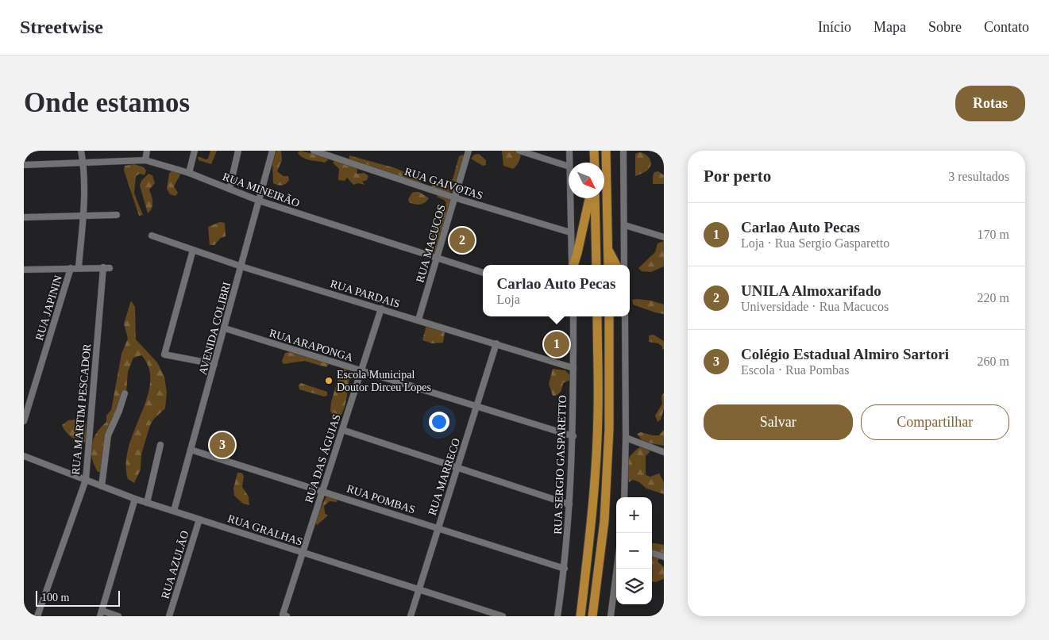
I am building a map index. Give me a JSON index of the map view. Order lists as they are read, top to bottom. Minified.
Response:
{"streets":{"street":["RUA GAIVOTAS","RUA MINEIRÃO","RUA MACUCOS","RUA PARDAIS","RUA JAPININ","AVENIDA COLIBRI","RUA ARAPONGA","RUA MARTIM PESCADOR","RUA DAS ÁGUIAS","RUA SERGIO GASPARETTO","RUA MARRECO","RUA POMBAS","RUA GRALHAS","RUA AZULÃO"]},"crossings":[["RUA GAIVOTAS","RUA MACUCOS"],["RUA MINEIRÃO","RUA MACUCOS"],["RUA MINEIRÃO","AVENIDA COLIBRI"],["RUA MACUCOS","RUA PARDAIS"],["RUA PARDAIS","AVENIDA COLIBRI"],["RUA PARDAIS","RUA DAS ÁGUIAS"],["RUA PARDAIS","RUA SERGIO GASPARETTO"],["RUA PARDAIS","RUA MARRECO"],["AVENIDA COLIBRI","RUA ARAPONGA"],["AVENIDA COLIBRI","RUA POMBAS"],["AVENIDA COLIBRI","RUA GRALHAS"],["RUA ARAPONGA","RUA DAS ÁGUIAS"],["RUA ARAPONGA","RUA SERGIO GASPARETTO"],["RUA ARAPONGA","RUA MARRECO"],["RUA MARTIM PESCADOR","RUA GRALHAS"],["RUA DAS ÁGUIAS","RUA POMBAS"],["RUA DAS ÁGUIAS","RUA GRALHAS"],["RUA SERGIO GASPARETTO","RUA POMBAS"],["RUA MARRECO","RUA POMBAS"],["RUA MARRECO","RUA GRALHAS"],["RUA GRALHAS","RUA AZULÃO"]],"places":["Escola Municipal Doutor Dirceu Lopes"],"scale_bar":"100 m","north":"bottom right","page":{"header":"Streetwise","nav":["Início","Mapa","Sobre","Contato"],"buttons":["Rotas",["Salvar","Compartilhar"]],"title":"Onde estamos","heading":["Por perto","3 resultados"],"list":[{"mark":"1","name":"Carlao Auto Pecas","note":"Loja · Rua Sergio Gasparetto","value":"170 m"},{"mark":"2","name":"UNILA Almoxarifado","note":"Universidade · Rua Macucos","value":"220 m"},{"mark":"3","name":"Colégio Estadual Almiro Sartori","note":"Escola · Rua Pombas","value":"260 m"}],"pins":["2","1","3"],"popup":["Carlao Auto Pecas","Loja"],"map_buttons":["+","−"],"scale":"100 m"}}
